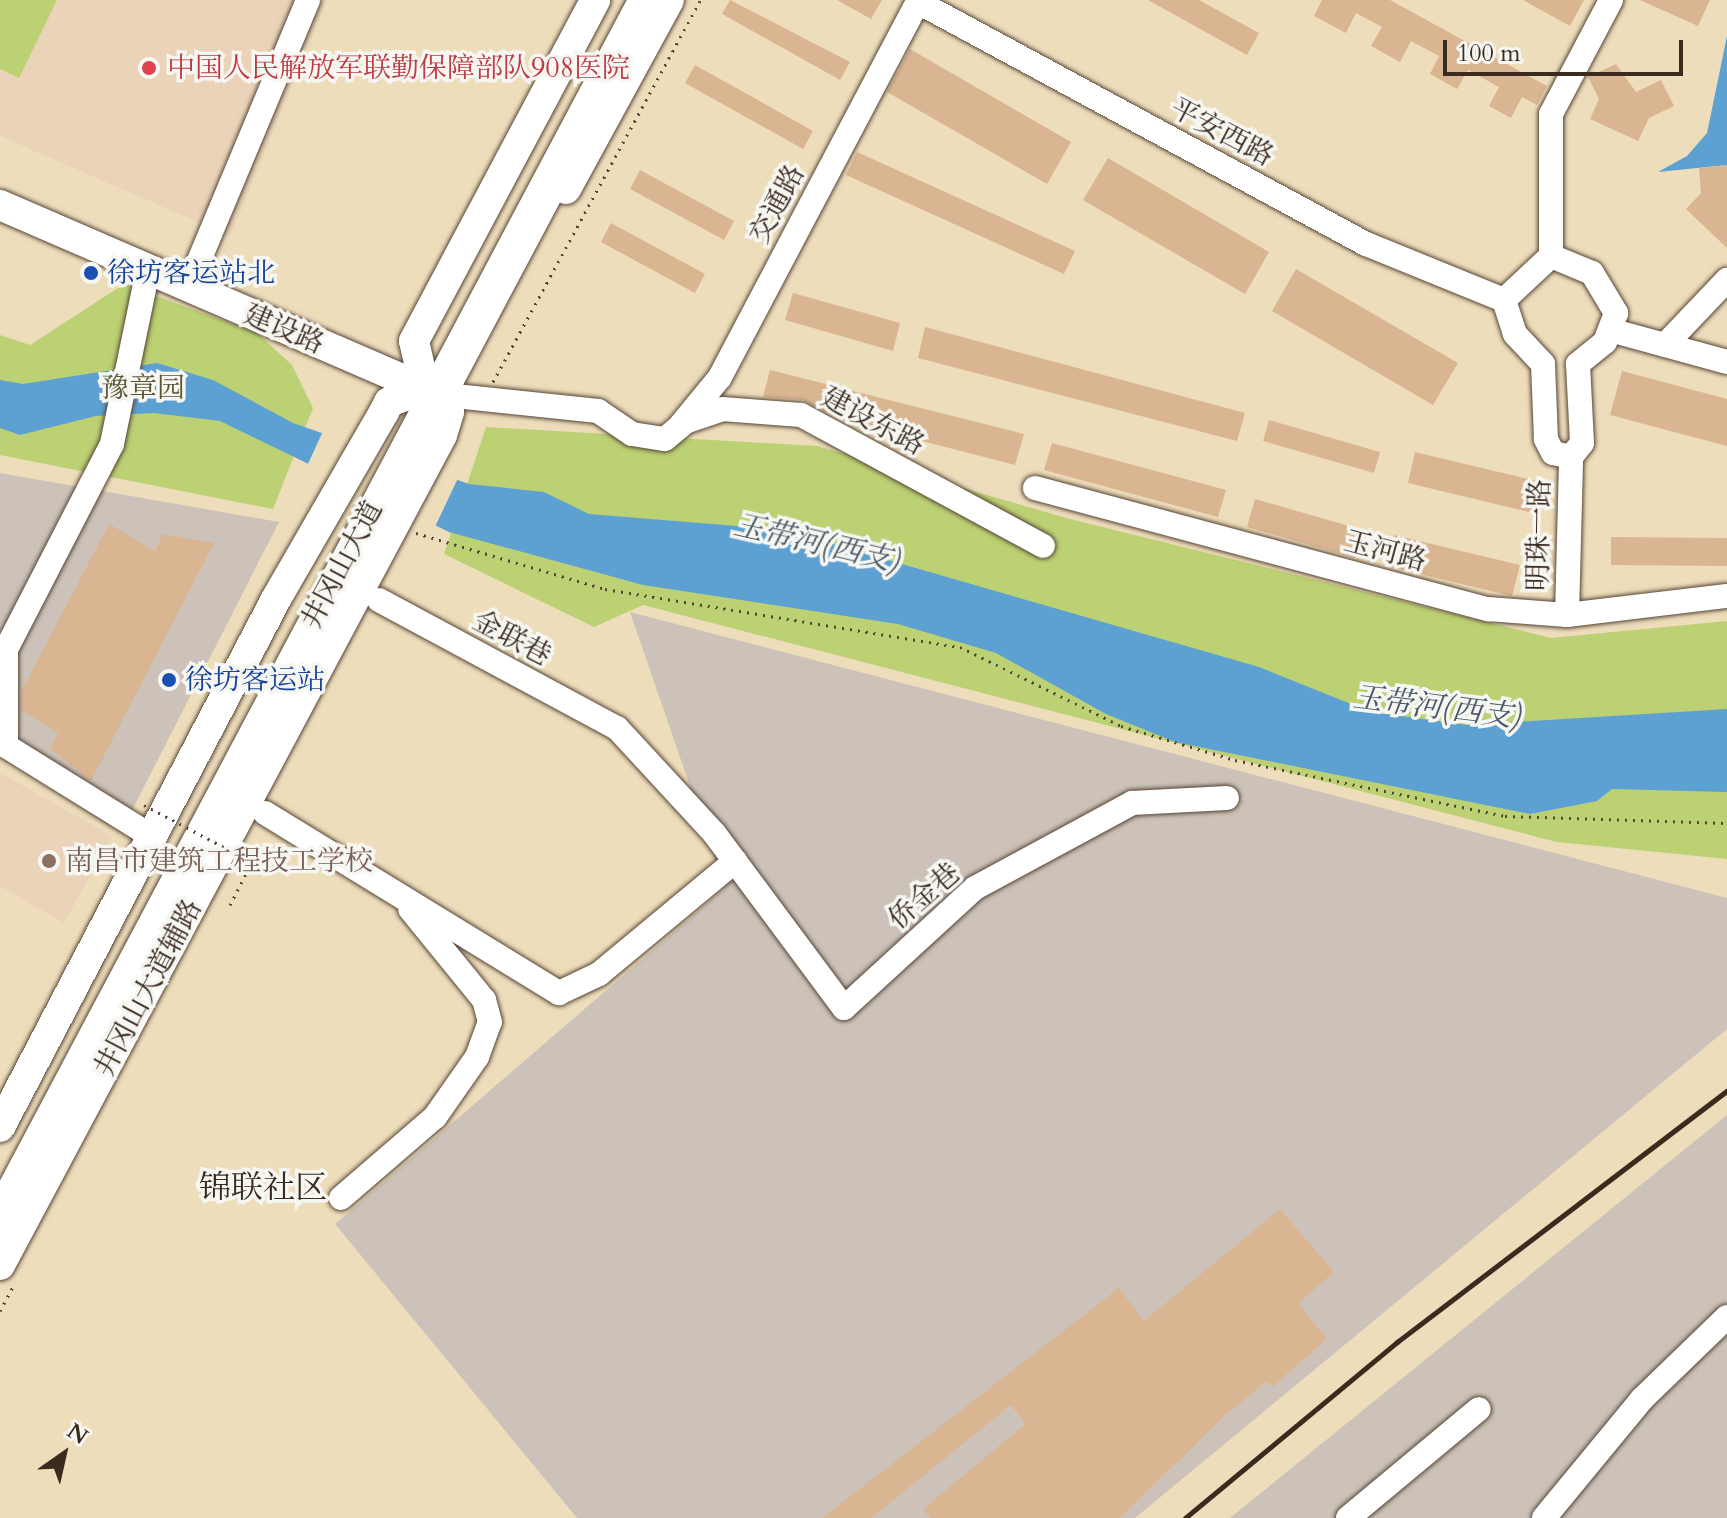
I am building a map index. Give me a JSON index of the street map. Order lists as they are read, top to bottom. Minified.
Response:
{"streets":{"highway":["井冈山大道"],"main road":["建设路","井冈山大道辅路"],"street":["平安西路","交通路","建设东路","明珠一路","玉河路","金联巷","侨金巷"]},"crossings":[["平安西路","交通路"],["平安西路","明珠一路"],["交通路","建设东路"],["建设路","建设东路"],["建设路","井冈山大道"],["建设路","井冈山大道辅路"],["建设东路","井冈山大道"],["建设东路","井冈山大道辅路"],["明珠一路","玉河路"],["井冈山大道","井冈山大道辅路"],["金联巷","侨金巷"]],"districts":["锦联社区"],"water":["玉带河(西支)"],"parks":["豫章园"],"places":["中国人民解放军联勤保障部队908医院","徐坊客运站北","徐坊客运站","南昌市建筑工程技工学校"],"scale_bar":"100 m","north":"top right"}
